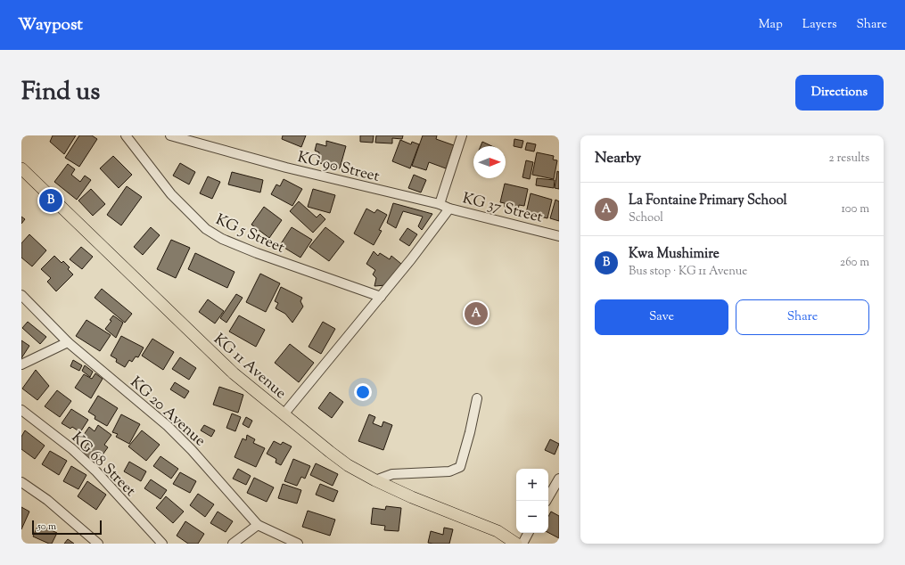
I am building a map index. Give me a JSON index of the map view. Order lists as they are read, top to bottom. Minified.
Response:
{"streets":{"main road":["KG 11 Avenue"],"street":["KG 90 Street","KG 37 Street","KG 5 Street","KG 20 Avenue","KG 68 Street"]},"crossings":[["KG 90 Street","KG 37 Street"]],"scale_bar":"50 m","north":"right","page":{"header":"Waypost","nav":["Map","Layers","Share"],"title":"Find us","buttons":["Directions",["Save","Share"]],"heading":["Nearby","2 results"],"list":[{"mark":"A","name":"La Fontaine Primary School","note":"School","value":"100 m"},{"mark":"B","name":"Kwa Mushimire","note":"Bus stop · KG 11 Avenue","value":"260 m"}],"pins":["B","A"],"map_buttons":["+","−"],"scale":"50 m"}}
